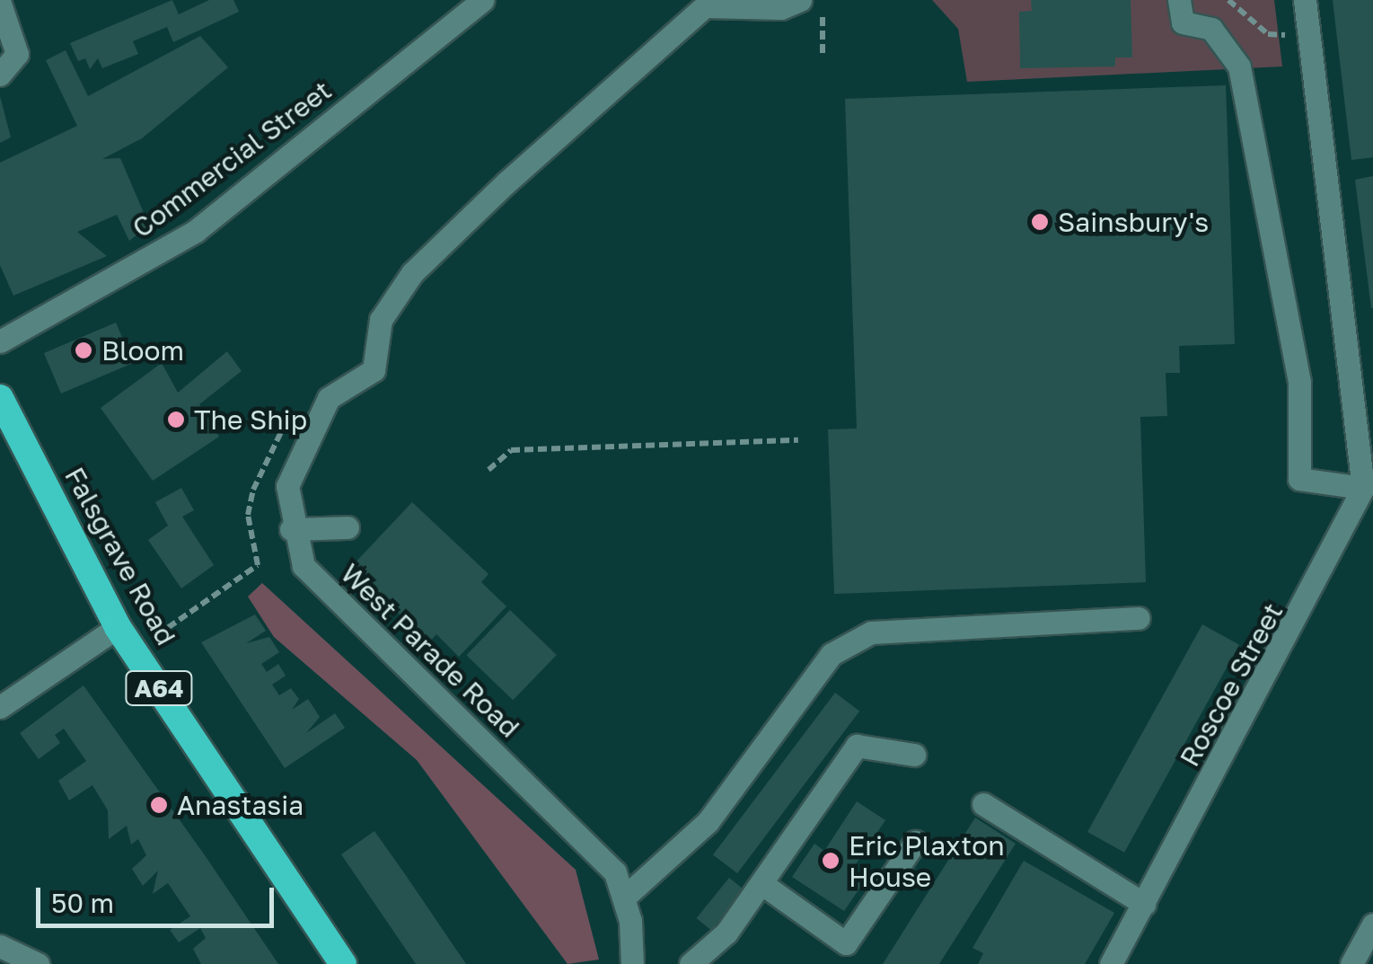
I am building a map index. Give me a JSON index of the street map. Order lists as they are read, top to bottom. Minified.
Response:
{"streets":{"highway":["Falsgrave Road","A64"],"street":["Commercial Street","West Parade Road","Roscoe Street"]},"places":["Sainsbury's","Bloom","The Ship","Anastasia","Eric Plaxton House"],"scale_bar":"50 m"}
